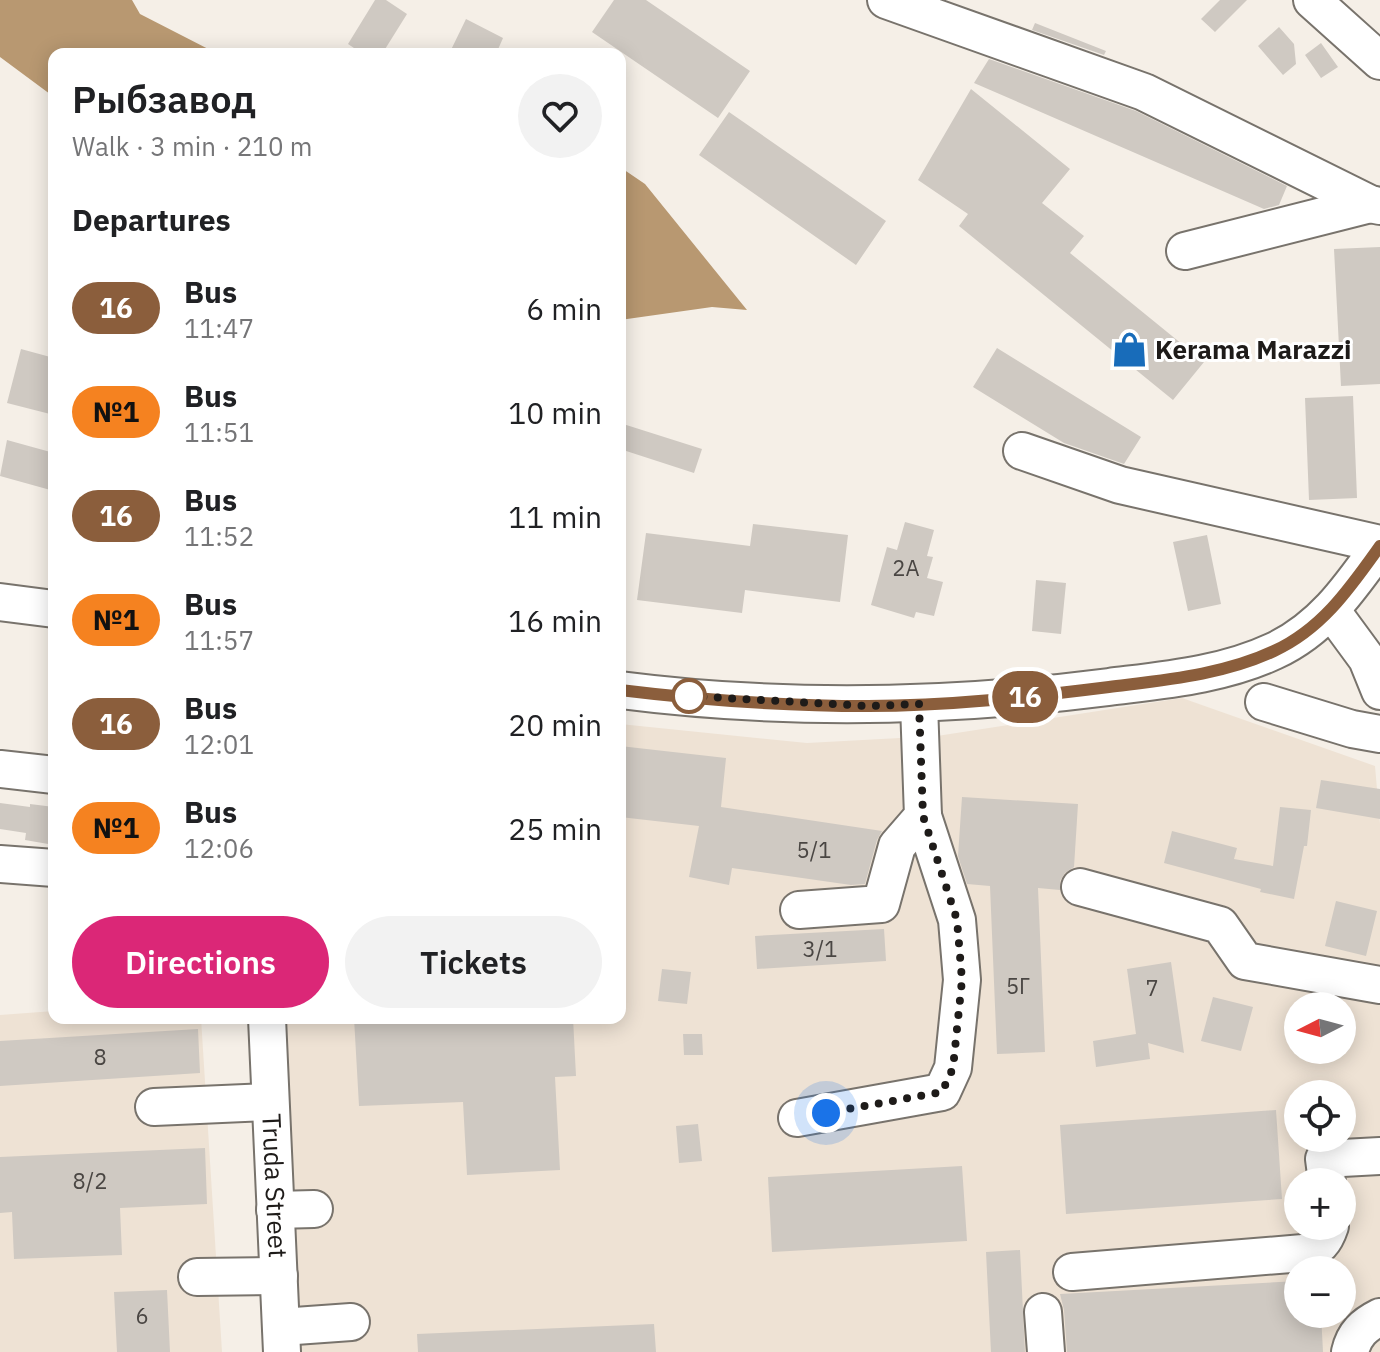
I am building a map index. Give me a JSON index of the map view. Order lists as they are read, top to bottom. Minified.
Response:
{"streets":{"street":["Truda Street"]},"places":{"shop":["Kerama Marazzi"]},"lines":["bus line 16"],"house_numbers":["2А","5/1","3/1","5Г","7","8","8/2","6"],"north":"left","page":{"on_map":"16","heading":[["Рыбзавод","Walk · 3 min · 210 m"],"Departures"],"list":[{"mark":"16","name":"Bus","note":"11:47","value":"6 min"},{"mark":"№1","name":"Bus","note":"11:51","value":"10 min"},{"mark":"16","name":"Bus","note":"11:52","value":"11 min"},{"mark":"№1","name":"Bus","note":"11:57","value":"16 min"},{"mark":"16","name":"Bus","note":"12:01","value":"20 min"},{"mark":"№1","name":"Bus","note":"12:06","value":"25 min"}],"buttons":["Directions","Tickets"],"map_buttons":["+","−"]}}
